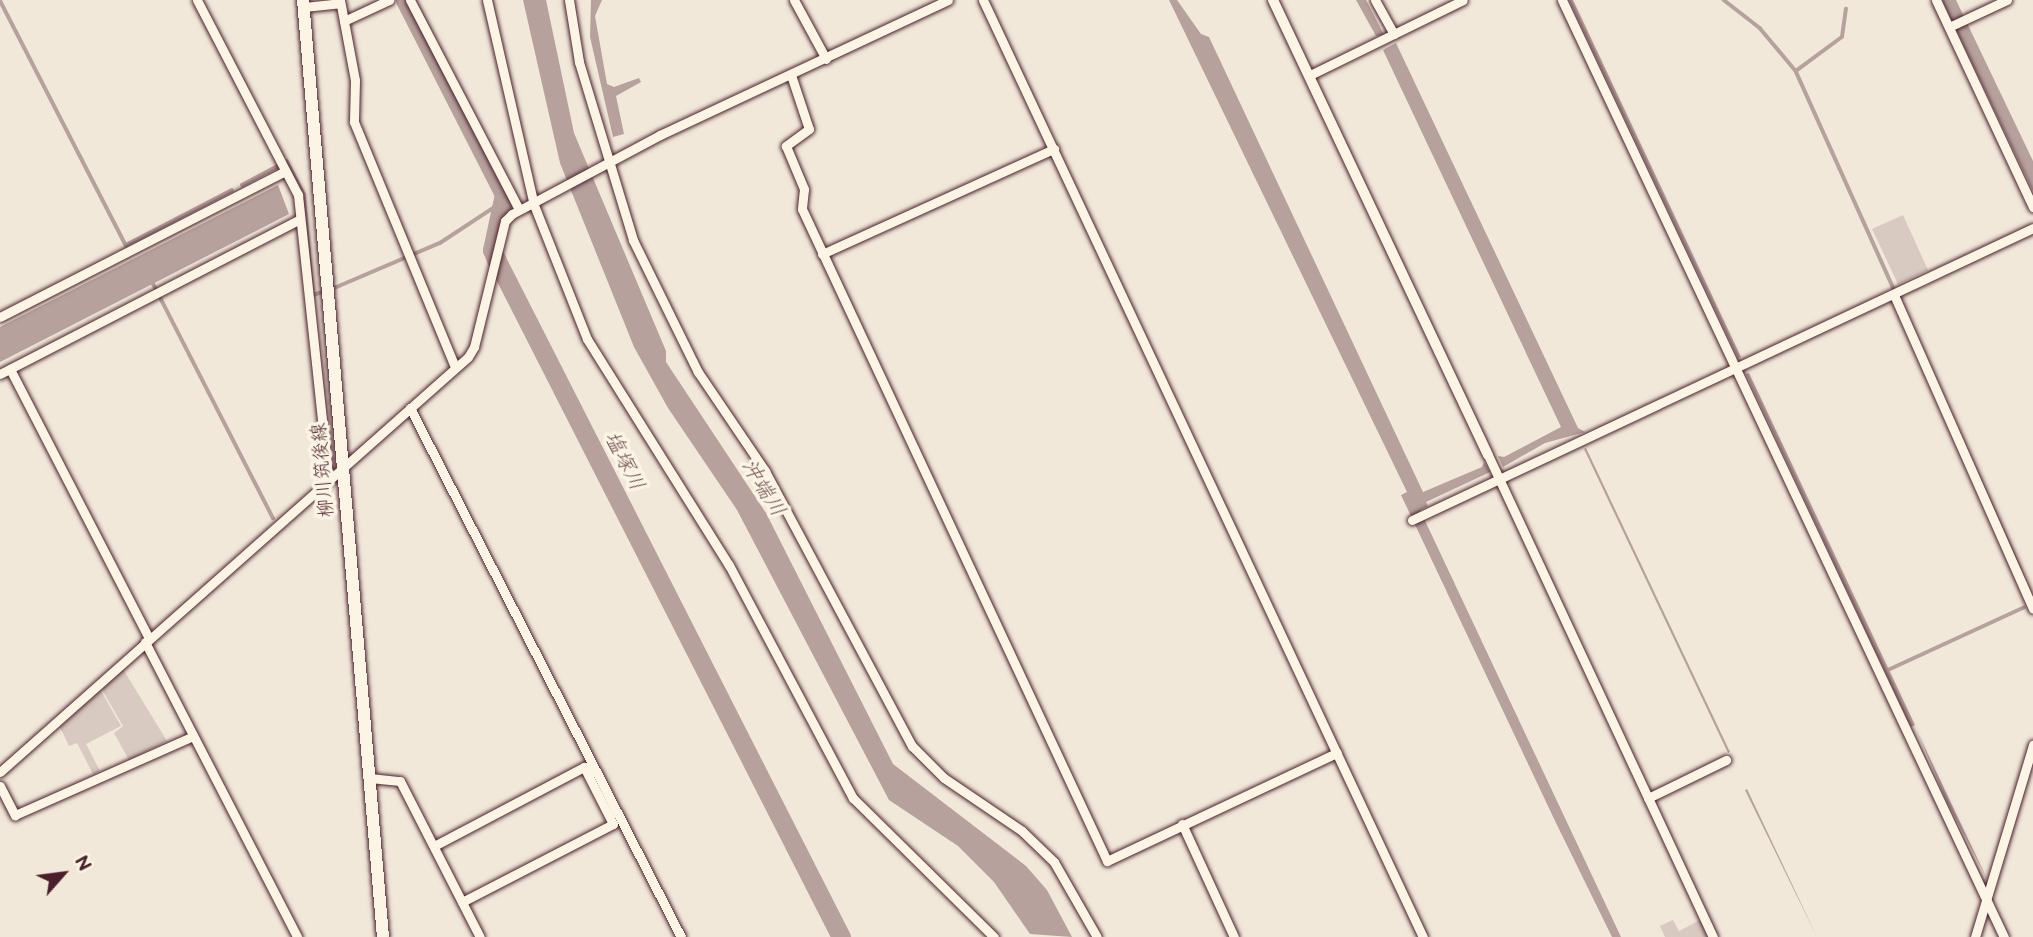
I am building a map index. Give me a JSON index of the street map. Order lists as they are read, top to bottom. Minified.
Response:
{"streets":{"main road":["柳川筑後線"]},"water":["塩塚川","沖端川"],"north":"top right"}
